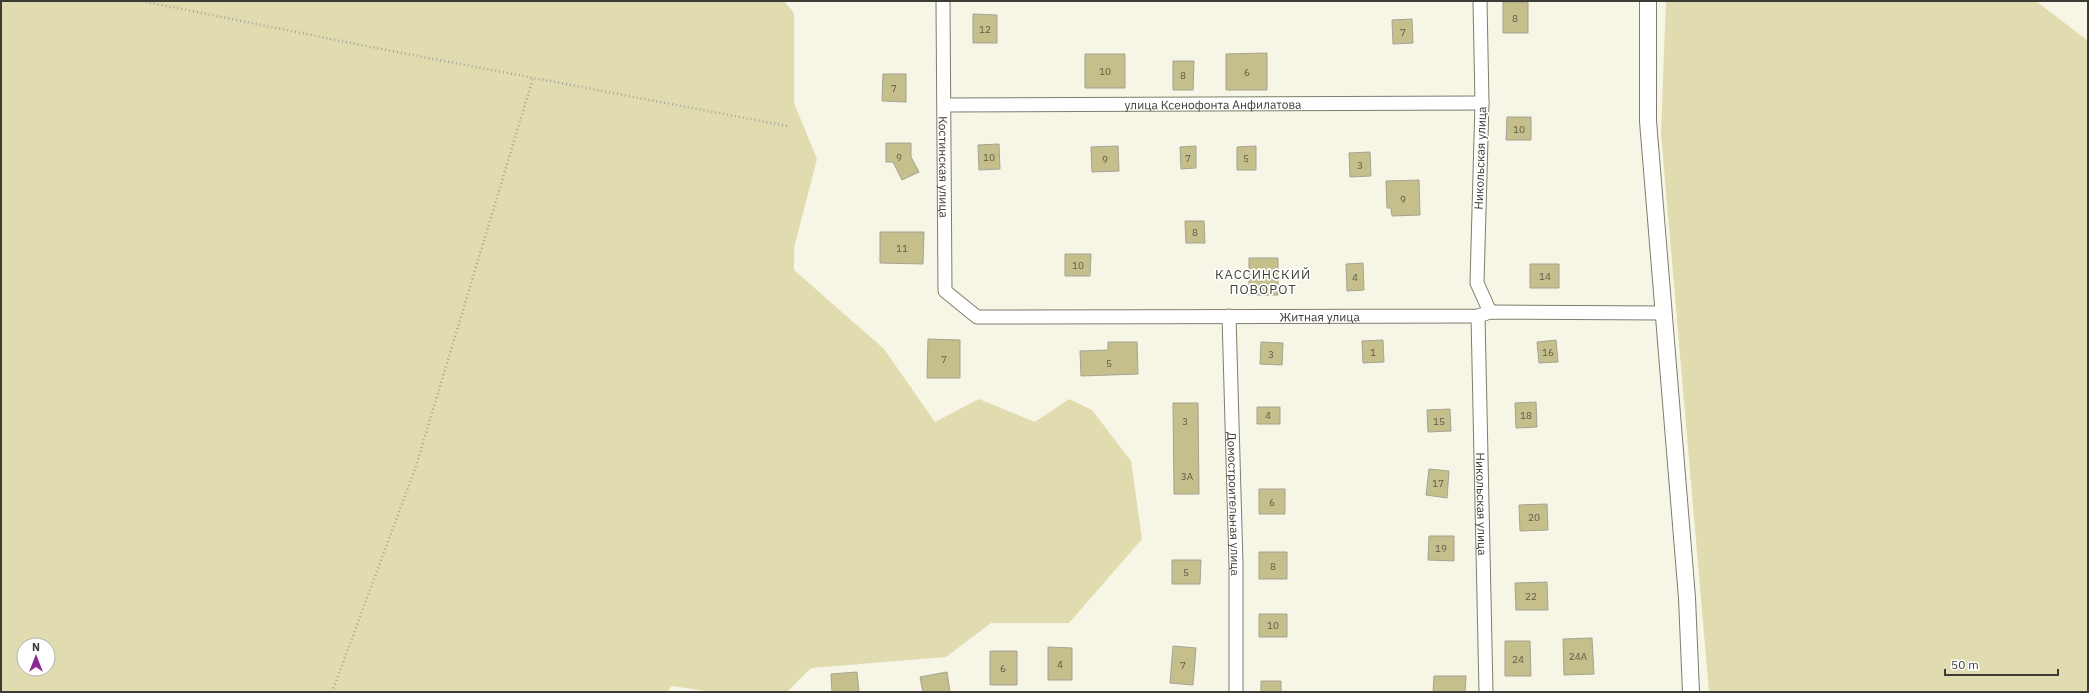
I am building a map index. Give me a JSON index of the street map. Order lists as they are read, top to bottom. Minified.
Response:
{"streets":{"street":["улица Ксенофонта Анфилатова","Никольская улица","Костинская улица","Житная улица","Домостроительная улица"]},"crossings":[["улица Ксенофонта Анфилатова","Никольская улица"],["улица Ксенофонта Анфилатова","Костинская улица"],["Никольская улица","Житная улица"],["Костинская улица","Житная улица"],["Житная улица","Домостроительная улица"]],"districts":["КАССИНСКИЙ ПОВОРОТ"],"house_numbers":["8","12","7","10","6","8","7","10","9","10","7","5","9","3","9","8","11","10","14","4","1","16","3","7","5","4","18","3","15","3А","17","6","20","19","8","5","22","10","24А","24","4","7","6"],"scale_bar":"50 m","north":"top"}
